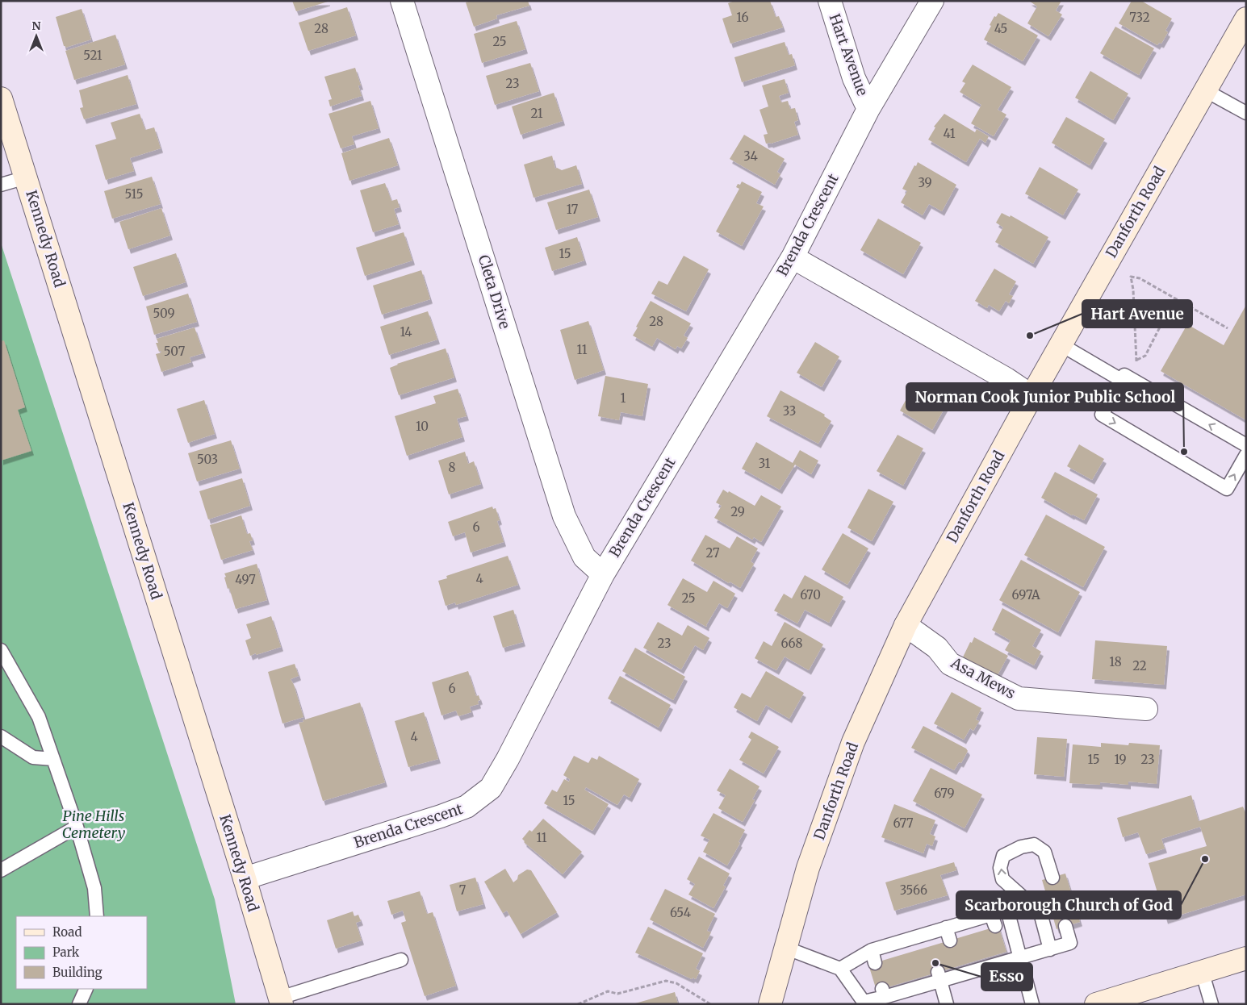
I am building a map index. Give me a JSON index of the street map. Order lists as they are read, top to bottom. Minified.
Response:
{"streets":{"main road":["Danforth Road","Kennedy Road"],"street":["Hart Avenue","Brenda Crescent","Cleta Drive","Asa Mews"]},"crossings":[["Hart Avenue","Brenda Crescent"],["Danforth Road","Asa Mews"],["Brenda Crescent","Kennedy Road"],["Brenda Crescent","Cleta Drive"]],"parks":["Pine Hills Cemetery"],"places":["Hart Avenue","Norman Cook Junior Public School","Scarborough Church of God","Esso"],"house_numbers":["16","732","28","45","25","521","23","21","41","34","39","515","17","15","509","28","14","11","507","1","33","10","503","31","8","29","6","27","4","497","670","697A","25","23","668","18","22","6","4","15","19","23","679","15","677","11","7","3566","654"],"legend":["Road","Park","Building"],"north":"top"}
